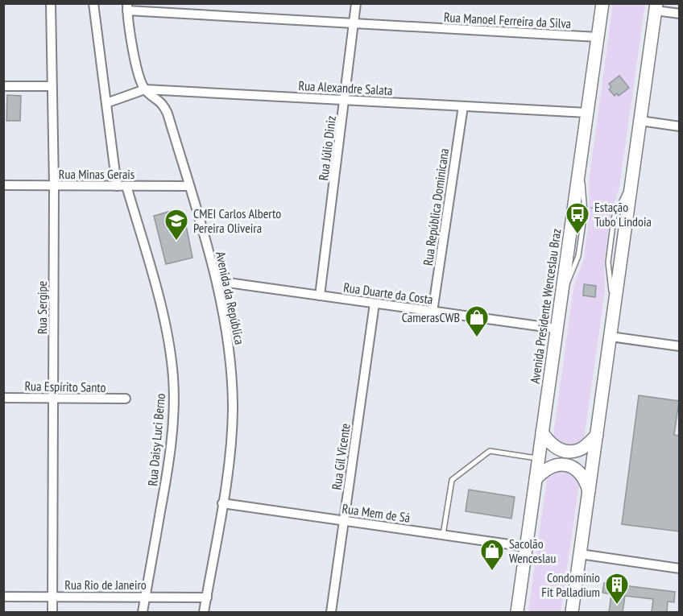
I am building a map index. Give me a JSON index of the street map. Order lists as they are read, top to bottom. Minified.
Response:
{"streets":{"main road":["Avenida Presidente Wenceslau Braz"],"street":["Rua Manoel Ferreira da Silva","Rua Alexandre Salata","Rua Júlio Diniz","Rua Minas Gerais","Rua República Dominicana","Rua Duarte da Costa","Avenida da República","Rua Sergipe","Rua Espírito Santo","Rua Daisy Luci Berno","Rua Gil Vicente","Rua Mem de Sá","Rua Rio de Janeiro"]},"crossings":[["Rua Manoel Ferreira da Silva","Rua Júlio Diniz"],["Rua Manoel Ferreira da Silva","Avenida Presidente Wenceslau Braz"],["Rua Alexandre Salata","Rua Júlio Diniz"],["Rua Alexandre Salata","Rua República Dominicana"],["Rua Alexandre Salata","Avenida da República"],["Rua Alexandre Salata","Avenida Presidente Wenceslau Braz"],["Rua Júlio Diniz","Rua Duarte da Costa"],["Rua Minas Gerais","Avenida da República"],["Rua Minas Gerais","Rua Sergipe"],["Rua Minas Gerais","Rua Daisy Luci Berno"],["Rua República Dominicana","Rua Duarte da Costa"],["Rua Duarte da Costa","Avenida da República"],["Rua Duarte da Costa","Avenida Presidente Wenceslau Braz"],["Rua Duarte da Costa","Rua Gil Vicente"],["Avenida da República","Rua Mem de Sá"],["Avenida da República","Rua Rio de Janeiro"],["Avenida Presidente Wenceslau Braz","Rua Mem de Sá"],["Rua Sergipe","Rua Espírito Santo"],["Rua Sergipe","Rua Rio de Janeiro"],["Rua Daisy Luci Berno","Rua Rio de Janeiro"],["Rua Gil Vicente","Rua Mem de Sá"]],"places":{"bus stop":["Estação Tubo Lindoia"],"school or university":["CMEI Carlos Alberto Pereira Oliveira"],"shop":["CamerasCWB","Sacolão Wenceslau"],"building":["Condomínio Fit Palladium"]}}
